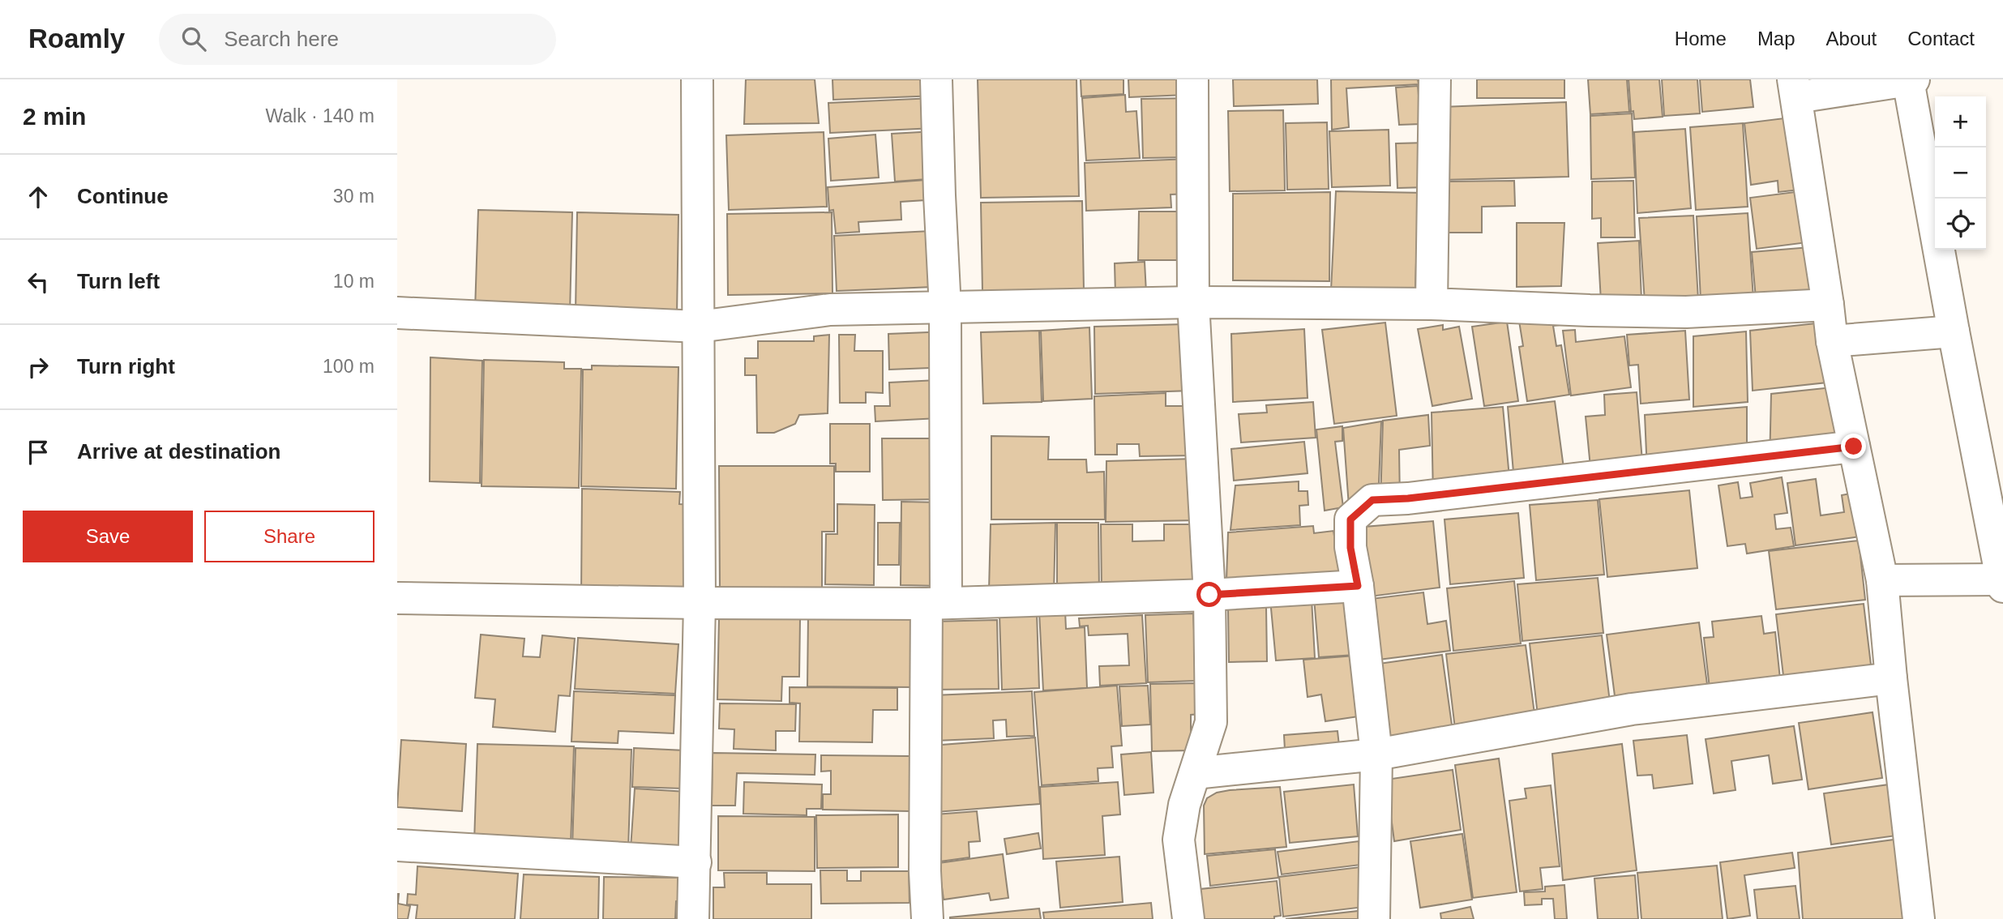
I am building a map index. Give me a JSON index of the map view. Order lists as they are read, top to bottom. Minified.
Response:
{"page":{"header":"Roamly","search":"Search here","nav":["Home","Map","About","Contact"],"heading":["2 min","Walk · 140 m"],"map_buttons":["+","−"],"list":[["Continue","30 m"],["Turn left","10 m"],["Turn right","100 m"],"Arrive at destination"],"buttons":["Save","Share"]}}
